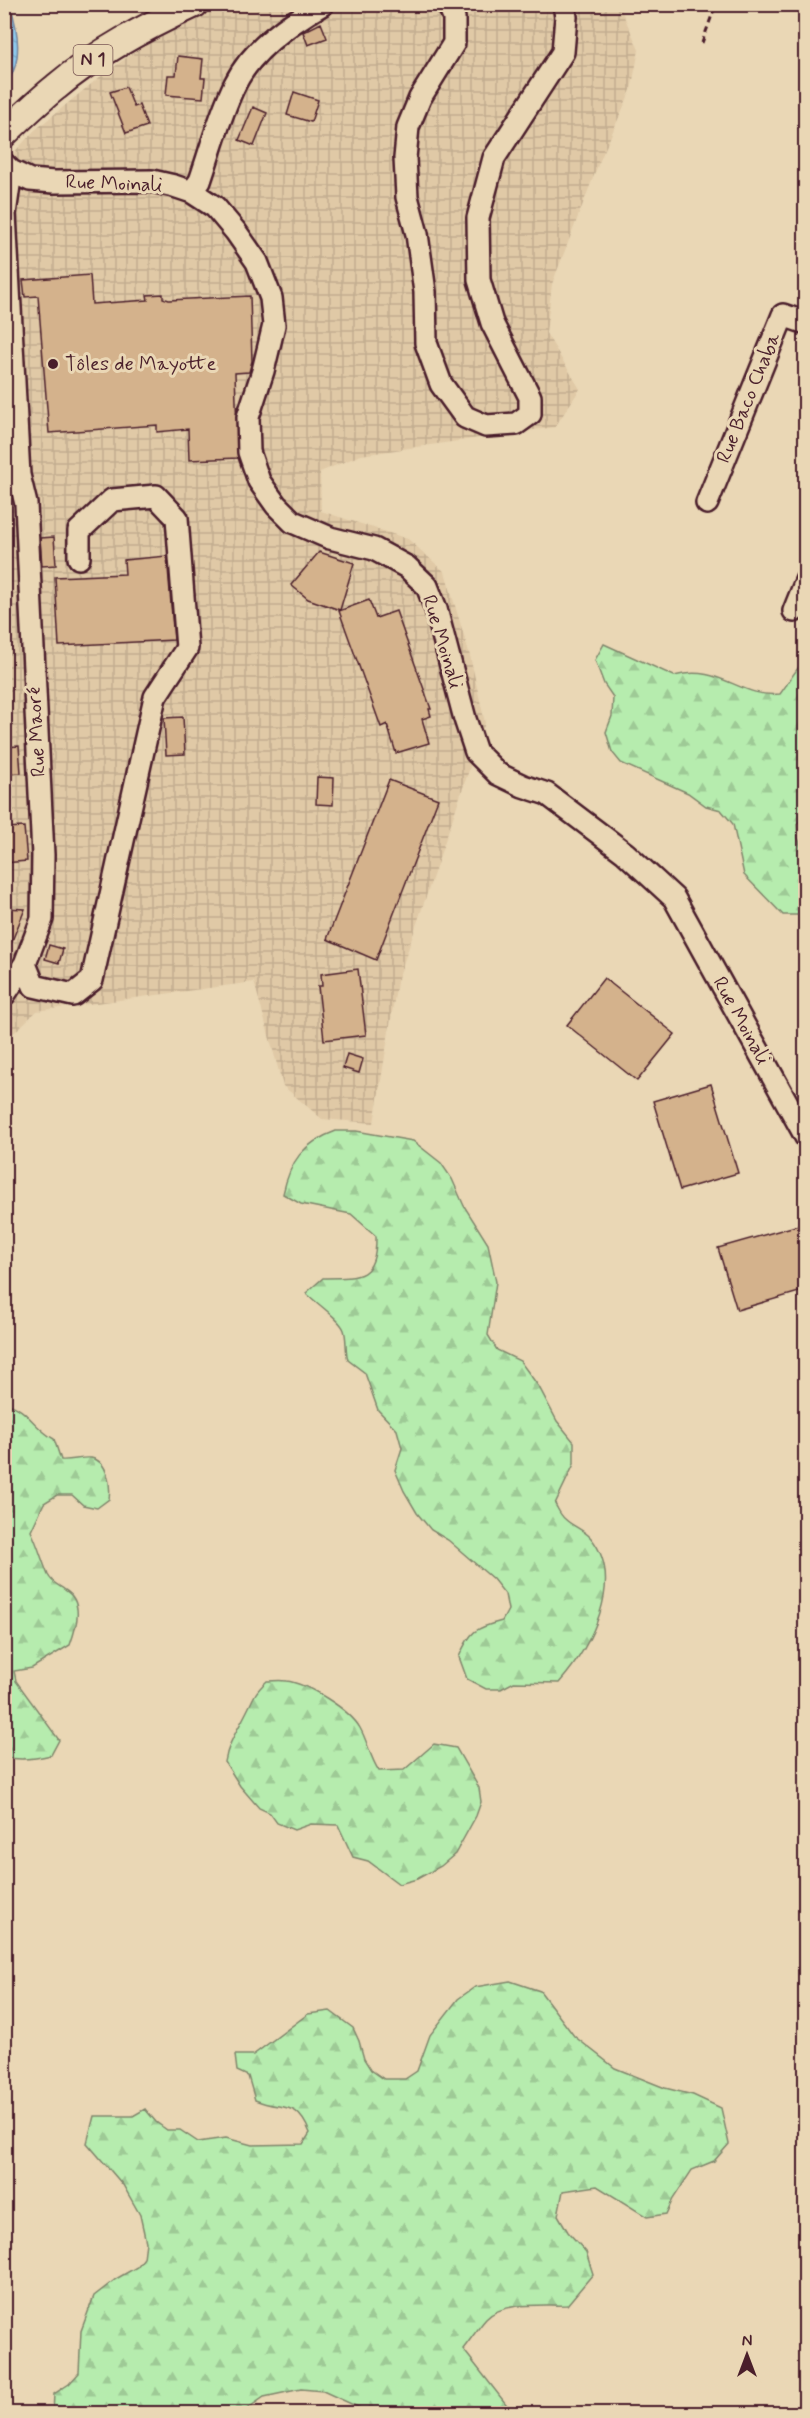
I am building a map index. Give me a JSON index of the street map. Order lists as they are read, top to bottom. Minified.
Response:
{"streets":{"main road":["N 1"],"street":["Rue Moinali","Rue Baco Chaba","Rue Maoré"]},"crossings":[["Rue Moinali","Rue Maoré"]],"places":["Tôles de Mayotte"],"north":"top"}
